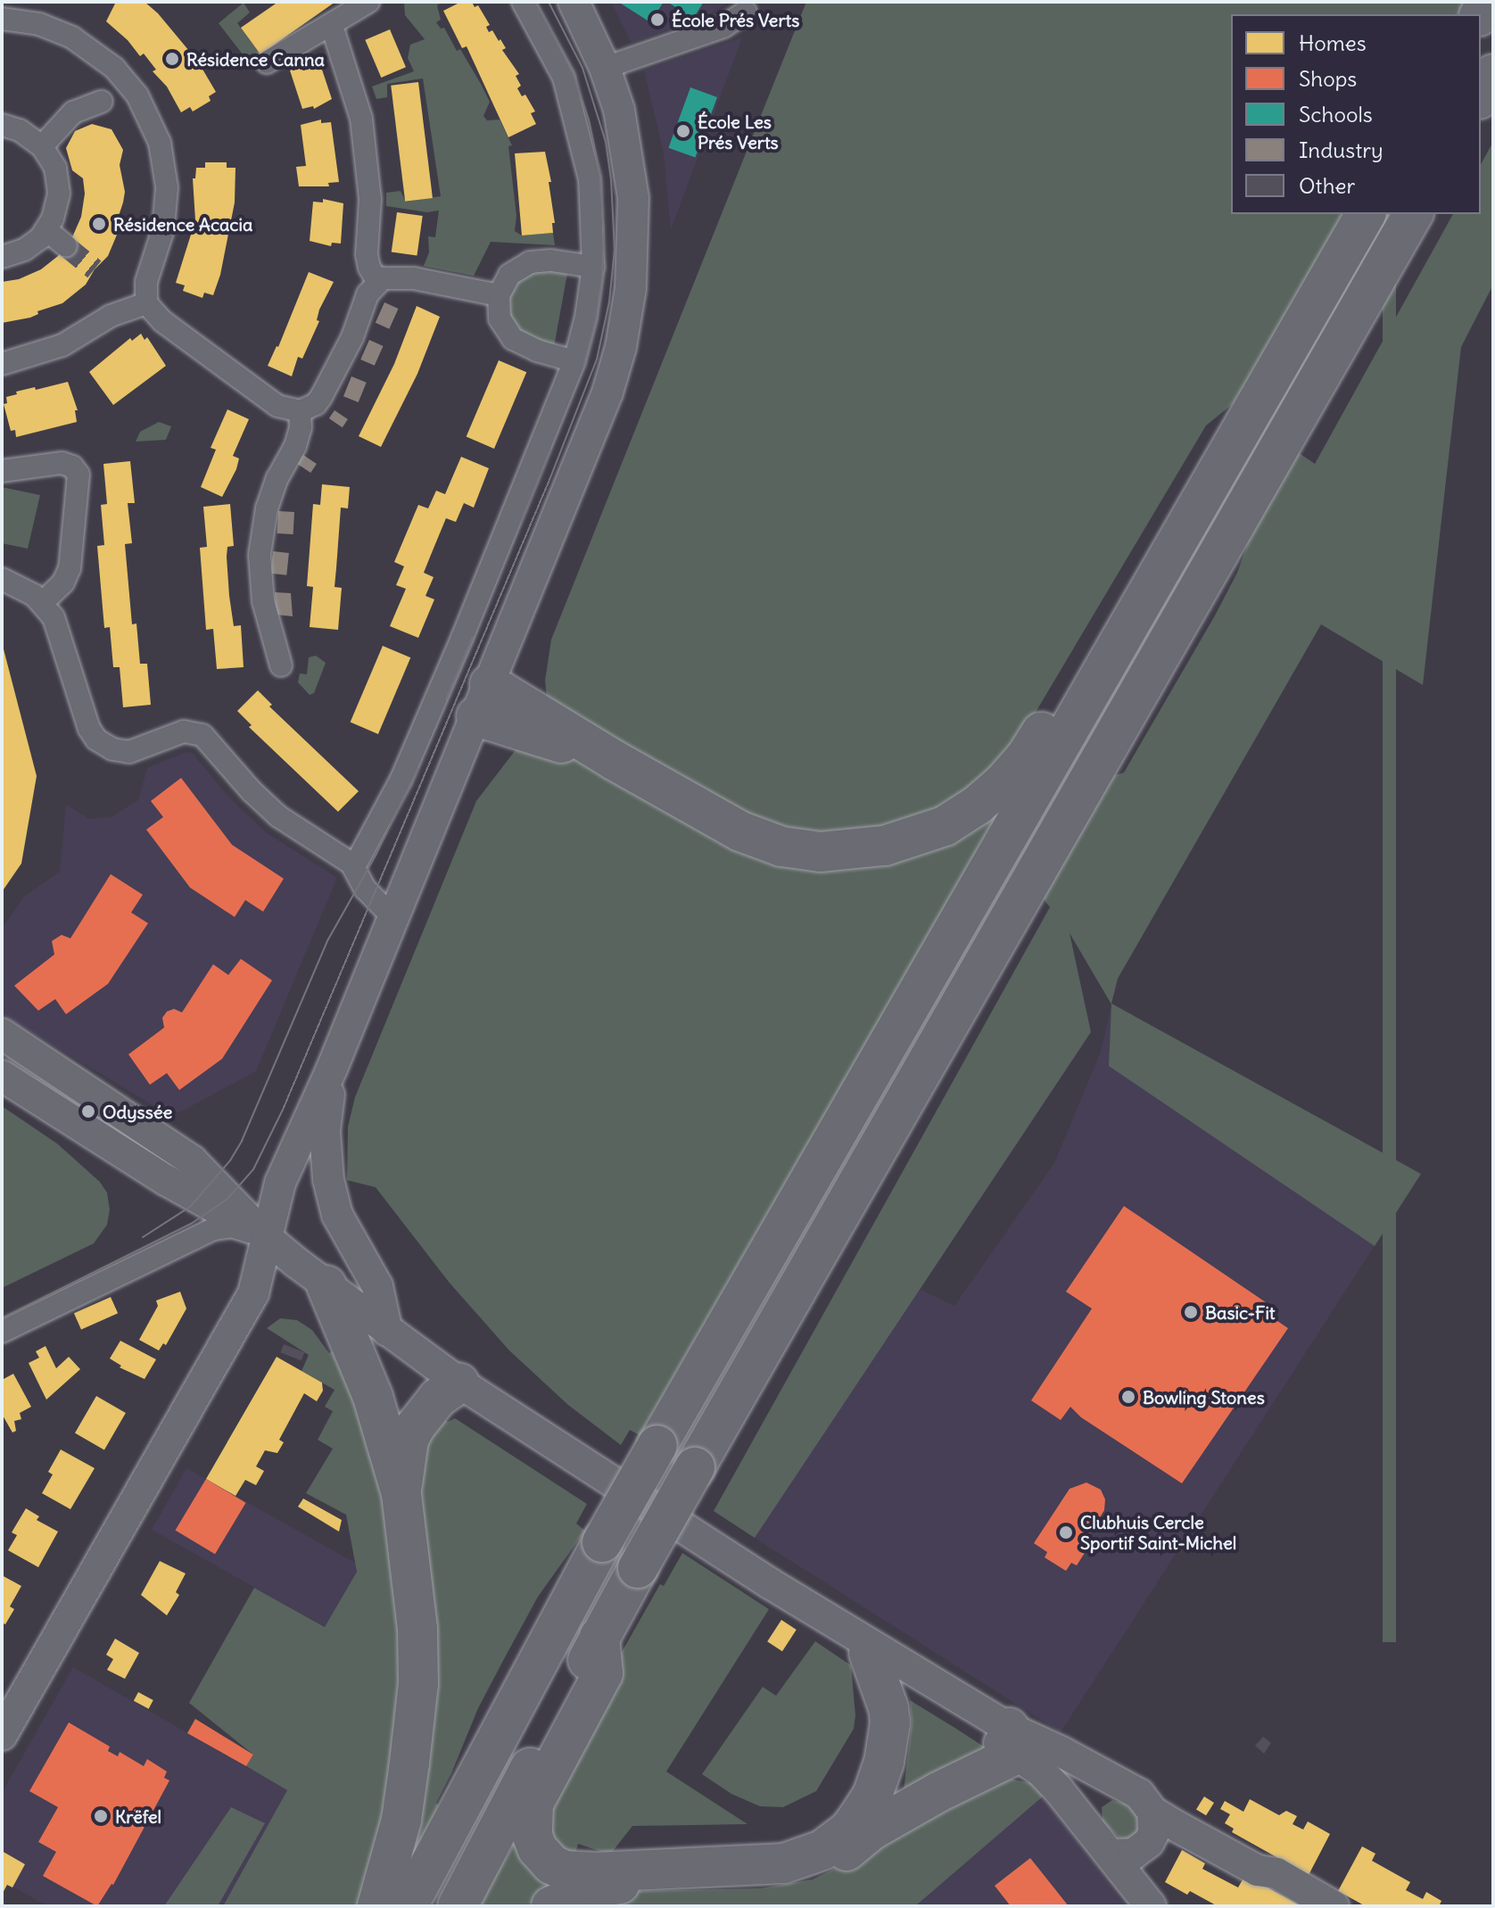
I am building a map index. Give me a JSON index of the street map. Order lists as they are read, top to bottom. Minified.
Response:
{"places":["École Prés Verts","Résidence Canna","École Les Prés Verts","Résidence Acacia","Odyssée","Basic-Fit","Bowling Stones","Clubhuis Cercle Sportif Saint-Michel","Krëfel"],"legend":["Homes","Shops","Schools","Industry","Other"]}
